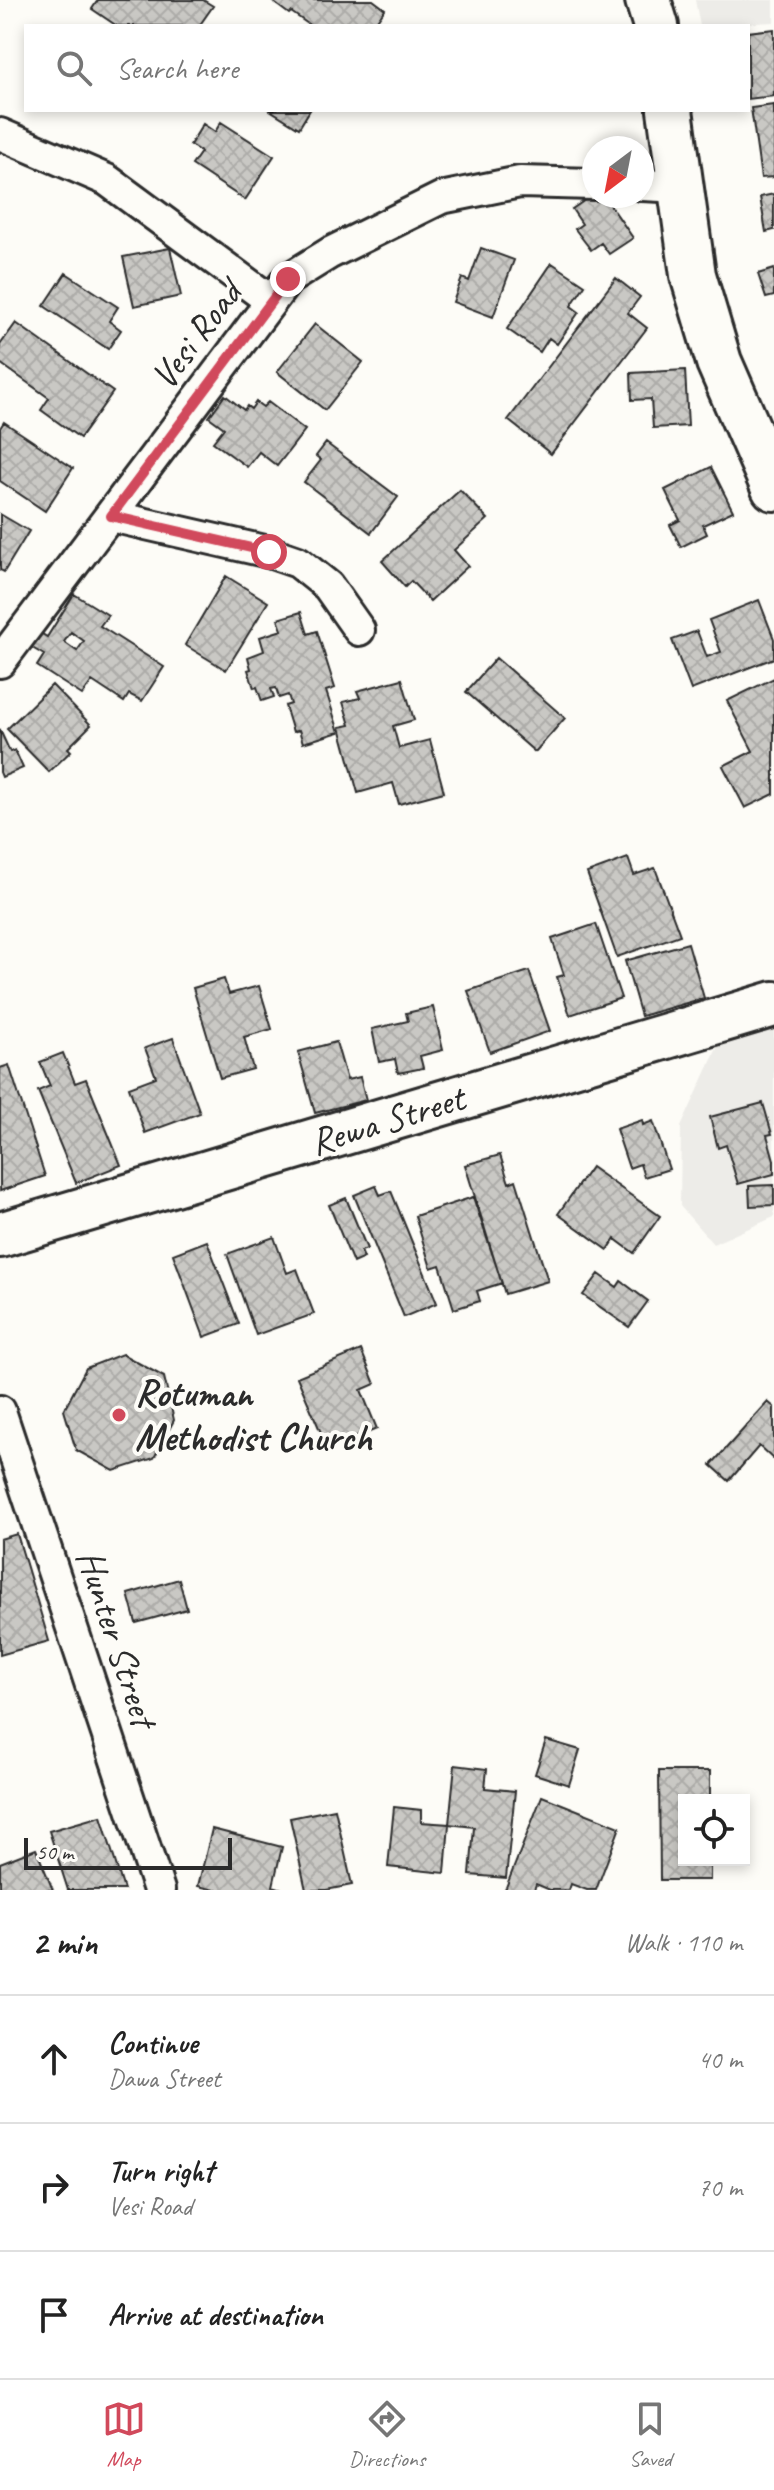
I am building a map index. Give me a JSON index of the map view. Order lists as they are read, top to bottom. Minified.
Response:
{"streets":{"main road":["Rewa Street"],"street":["Vesi Road","Hunter Street"]},"places":["Rotuman Methodist Church"],"scale_bar":"50 m","north":"bottom left","page":{"search":"Search here","scale":"50 m","heading":["2 min","Walk · 110 m"],"list":[["Continue","Dawa Street","40 m"],["Turn right","Vesi Road","70 m"],"Arrive at destination"],"nav":["Map","Directions","Saved"]}}
